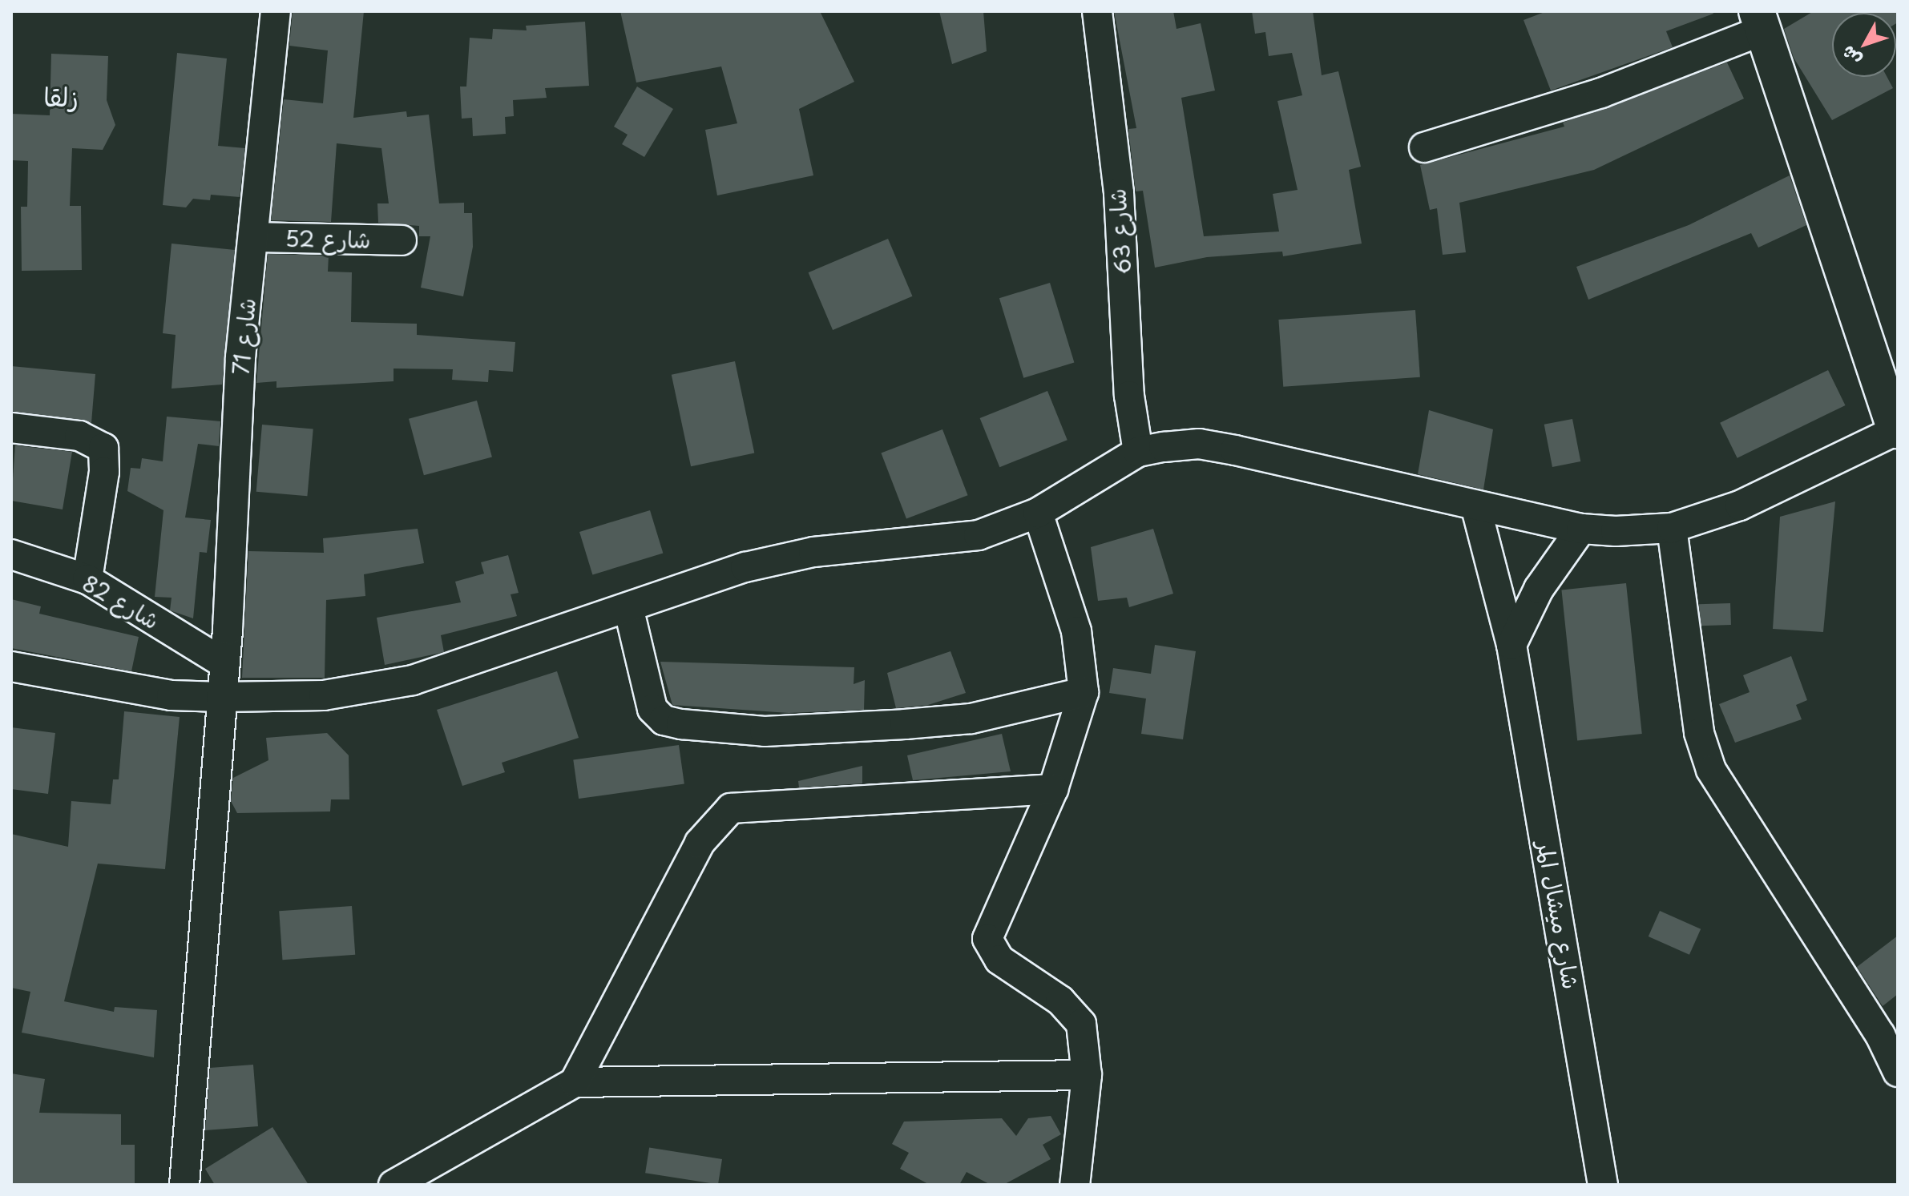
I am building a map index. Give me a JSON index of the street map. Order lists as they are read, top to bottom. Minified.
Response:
{"streets":{"street":["شارع 63","شارع 52","شارع 71","شارع 82","شارع ميشال المر"]},"crossings":[["شارع 52","شارع 71"],["شارع 71","شارع 82"]],"districts":["زلقا"],"north":"bottom left"}
